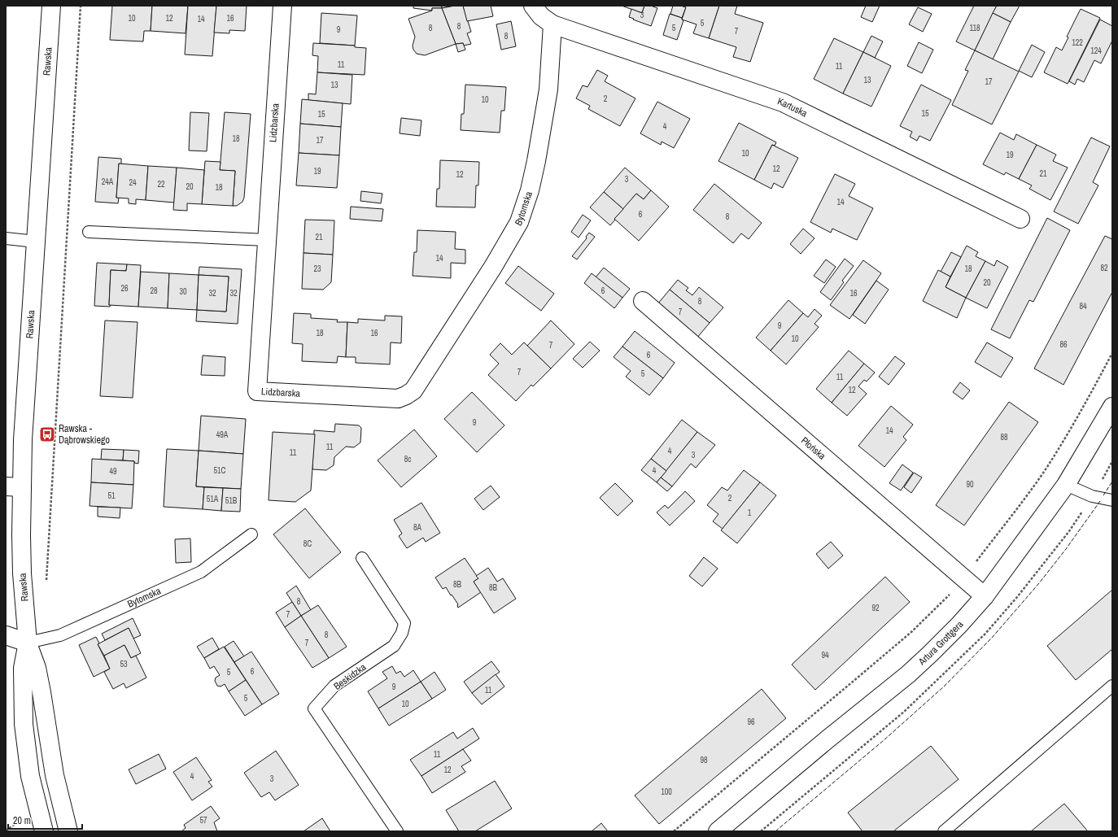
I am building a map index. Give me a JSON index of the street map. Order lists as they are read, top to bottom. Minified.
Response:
{"streets":{"street":["Rawska","Kartuska","Lidzbarska","Bytomska","Płońska","Artura Grottgera"],"lane":["Beskidzka"]},"crossings":[["Rawska","Bytomska"],["Kartuska","Bytomska"],["Lidzbarska","Bytomska"],["Płońska","Artura Grottgera"]],"places":{"bus stop":["Rawska - Dąbrowskiego"]},"house_numbers":["3","10","12","16","14","5","8","8","5","118","9","7","8","122","124","11","11","13","17","13","2","10","15","15","4","18","17","10","19","12","19","21","12","3","24A","24","22","20","18","14","6","8","21","14","82","23","18","20","26","28","6","30","32","32","16","8","84","7","9","18","16","10","86","7","6","7","5","11","12","9","14","49A","88","11","4","11","3","8c","51C","4","49","90","51","2","51A","51B","1","8A","8C","8B","8B","8","92","7","8","7","94","53","6","5","9","11","5","10","96","11","98","12","4","3","100","57"],"scale_bar":"20 m"}
